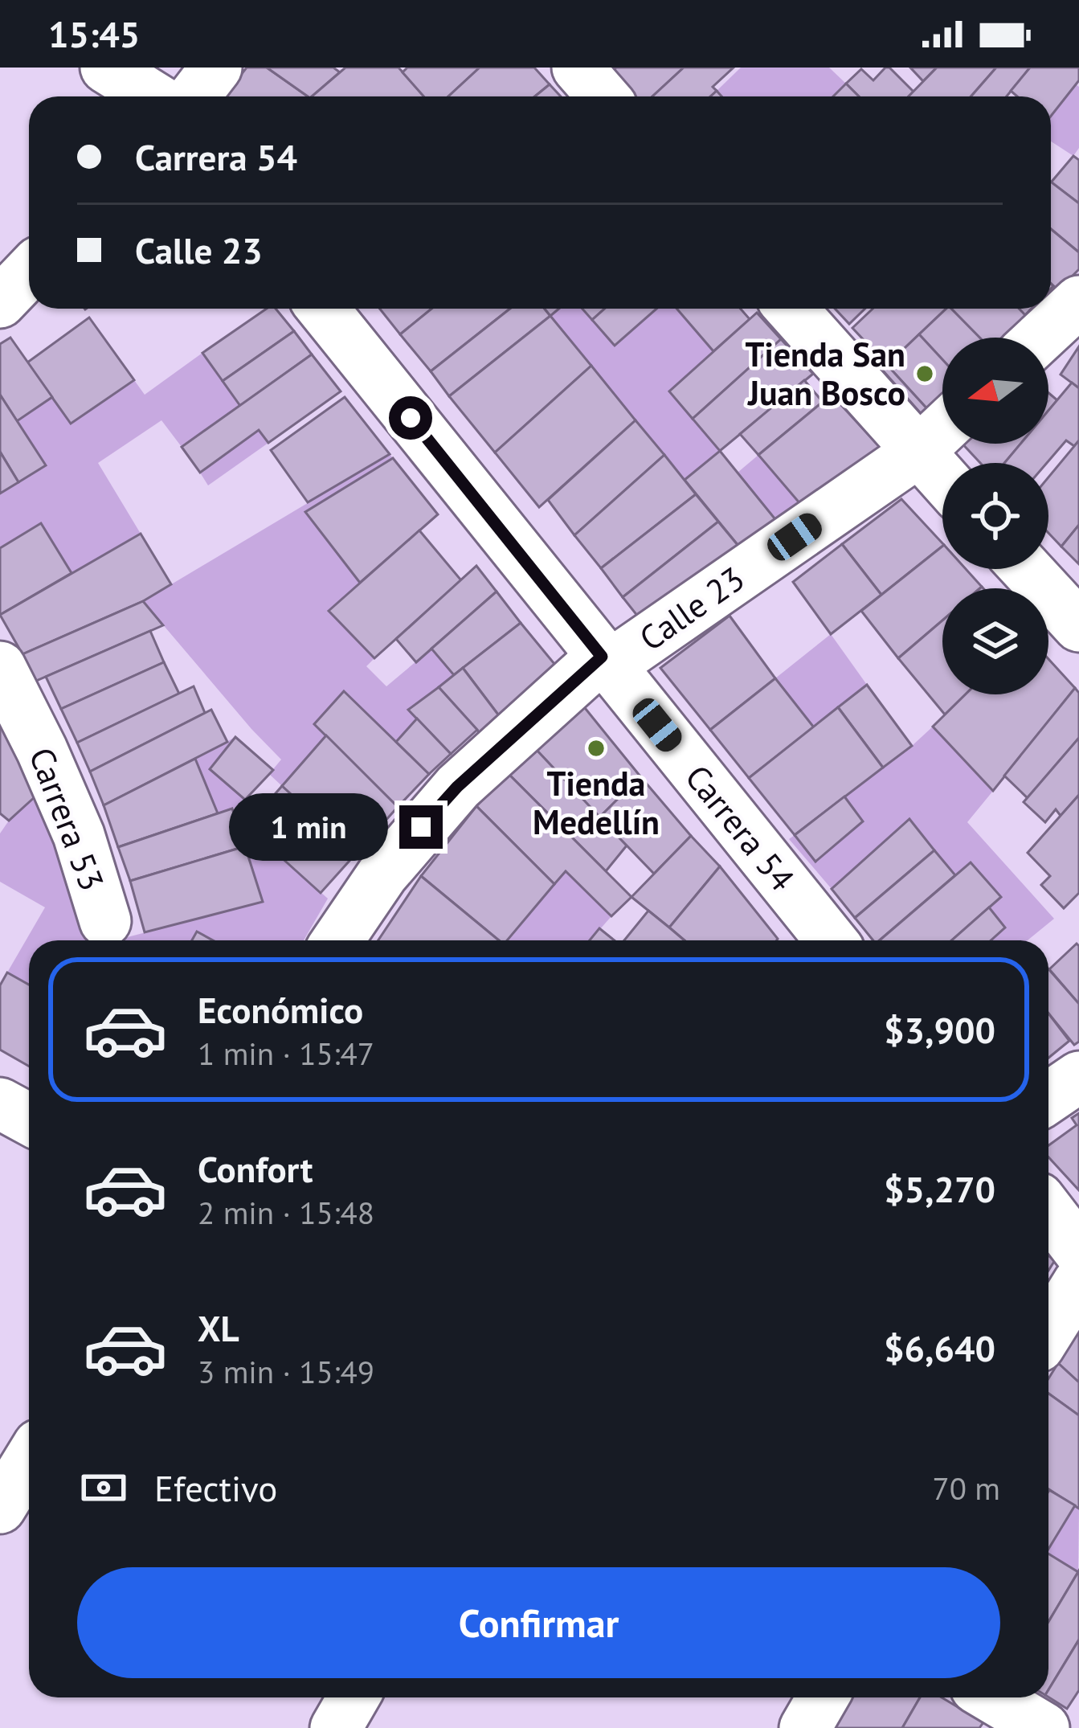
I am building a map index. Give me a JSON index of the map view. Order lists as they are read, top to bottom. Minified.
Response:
{"streets":{"street":["Calle 23","Carrera 53","Carrera 54"]},"crossings":[["Calle 23","Carrera 54"]],"places":["Tienda San Juan Bosco","Tienda Medellín"],"north":"left","page":{"status":"15:45","banner":["Carrera 54","Calle 23"],"bubble":"1 min","list":[{"name":"Económico","note":"1 min · 15:47","value":"$3,900"},{"name":"Confort","note":"2 min · 15:48","value":"$5,270"},{"name":"XL","note":"3 min · 15:49","value":"$6,640"}],"pay":["Efectivo","70 m"],"buttons":"Confirmar"}}
